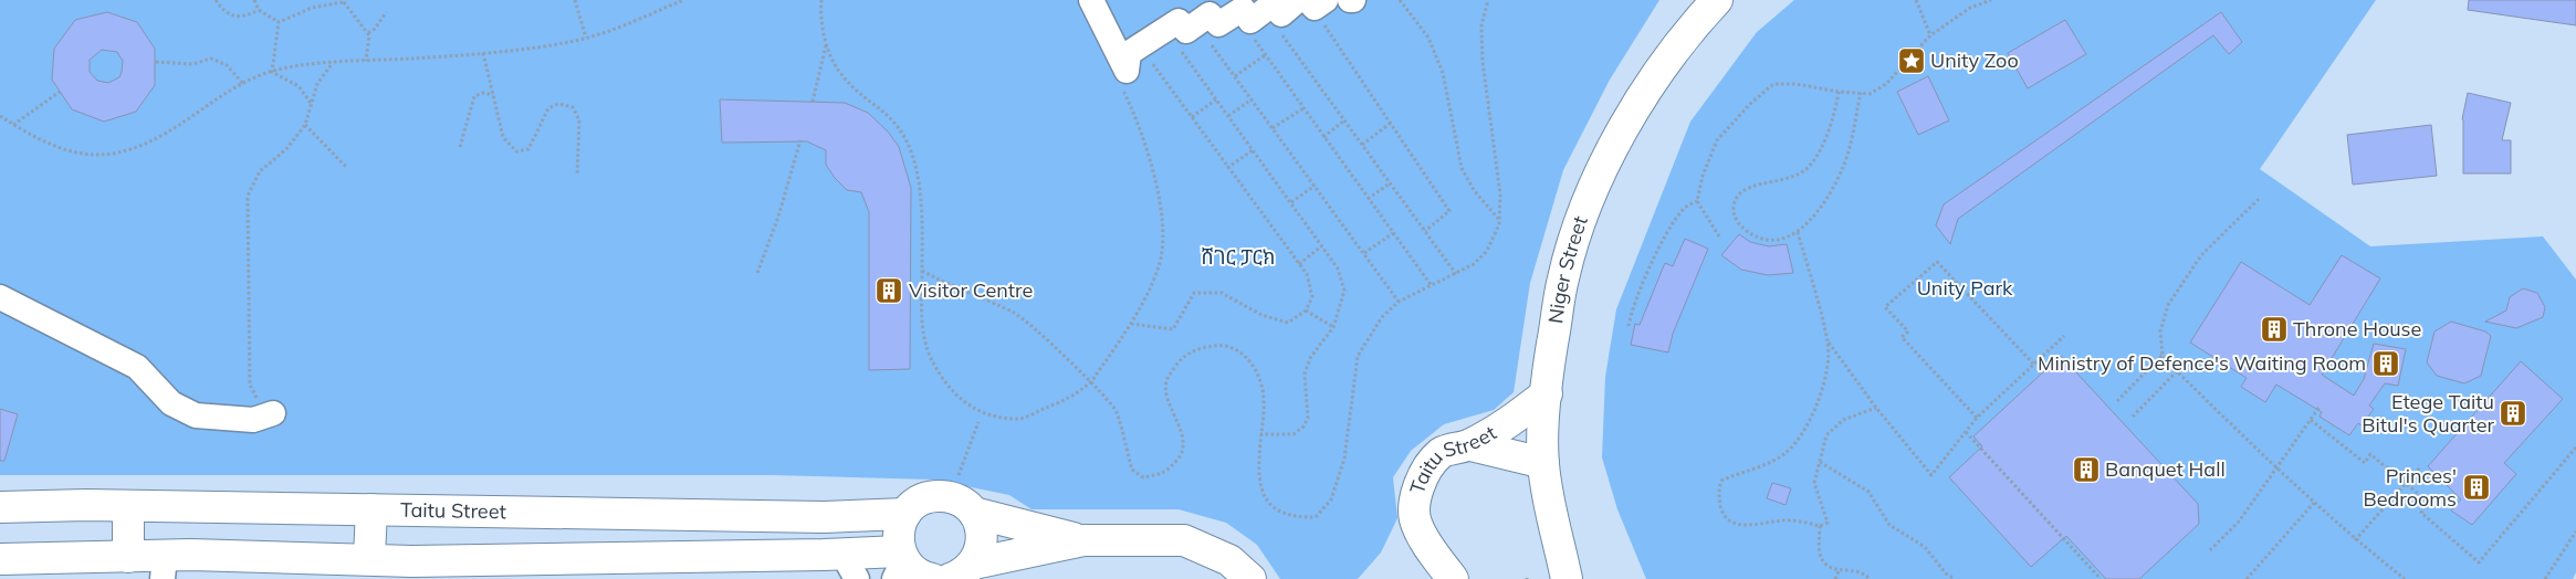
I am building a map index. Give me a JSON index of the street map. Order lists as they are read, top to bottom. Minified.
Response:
{"streets":{"main road":["Niger Street","Taitu Street"]},"crossings":[["Niger Street","Taitu Street"]],"parks":["ሸገር ፓርክ","Unity Park"],"places":{"place":["Unity Zoo"],"building":["Visitor Centre","Throne House","Ministry of Defence's Waiting Room","Etege Taitu Bitul's Quarter","Banquet Hall","Princes' Bedrooms"]}}
